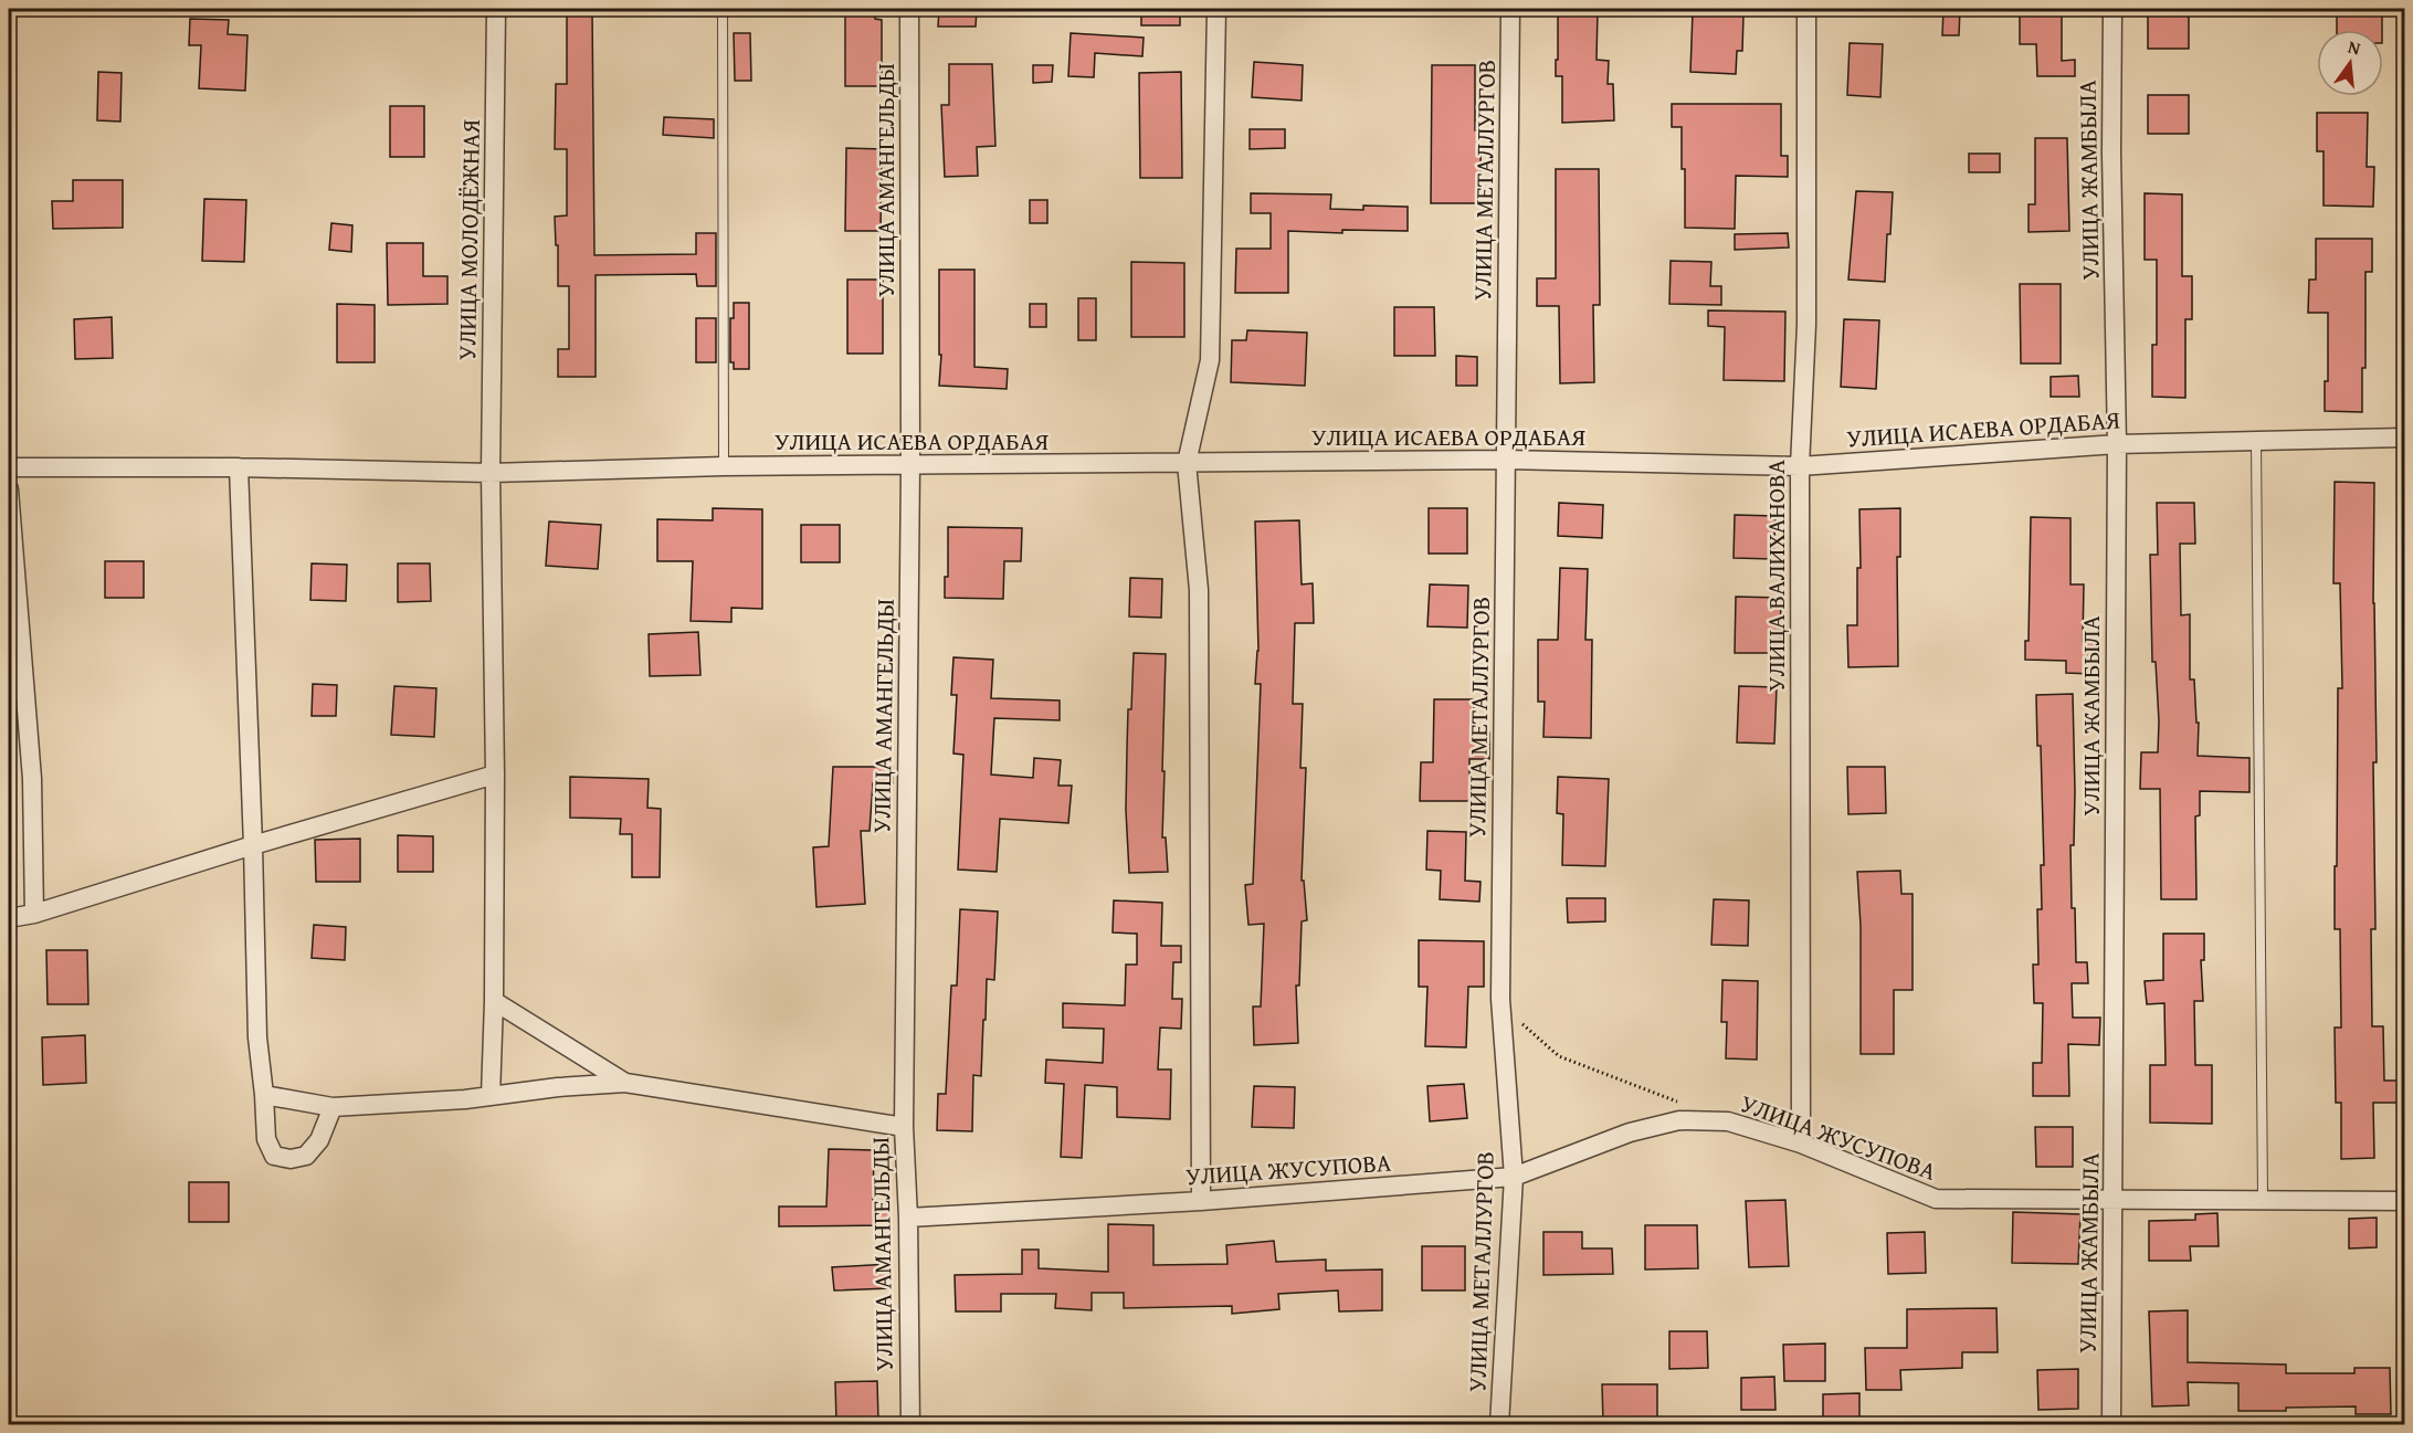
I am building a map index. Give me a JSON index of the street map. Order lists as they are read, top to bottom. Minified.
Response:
{"streets":{"street":["УЛИЦА АМАНГЕЛЬДЫ","УЛИЦА МЕТАЛЛУРГОВ","УЛИЦА ЖАМБЫЛА","УЛИЦА МОЛОДЁЖНАЯ","УЛИЦА ИСАЕВА ОРДАБАЯ","УЛИЦА ВАЛИХАНОВА","УЛИЦА ЖУСУПОВА"]},"crossings":[["УЛИЦА АМАНГЕЛЬДЫ","УЛИЦА ИСАЕВА ОРДАБАЯ"],["УЛИЦА АМАНГЕЛЬДЫ","УЛИЦА ЖУСУПОВА"],["УЛИЦА МЕТАЛЛУРГОВ","УЛИЦА ИСАЕВА ОРДАБАЯ"],["УЛИЦА МЕТАЛЛУРГОВ","УЛИЦА ЖУСУПОВА"],["УЛИЦА ЖАМБЫЛА","УЛИЦА ИСАЕВА ОРДАБАЯ"],["УЛИЦА ЖАМБЫЛА","УЛИЦА ЖУСУПОВА"],["УЛИЦА МОЛОДЁЖНАЯ","УЛИЦА ИСАЕВА ОРДАБАЯ"],["УЛИЦА ИСАЕВА ОРДАБАЯ","УЛИЦА ВАЛИХАНОВА"],["УЛИЦА ВАЛИХАНОВА","УЛИЦА ЖУСУПОВА"]],"north":"top"}
